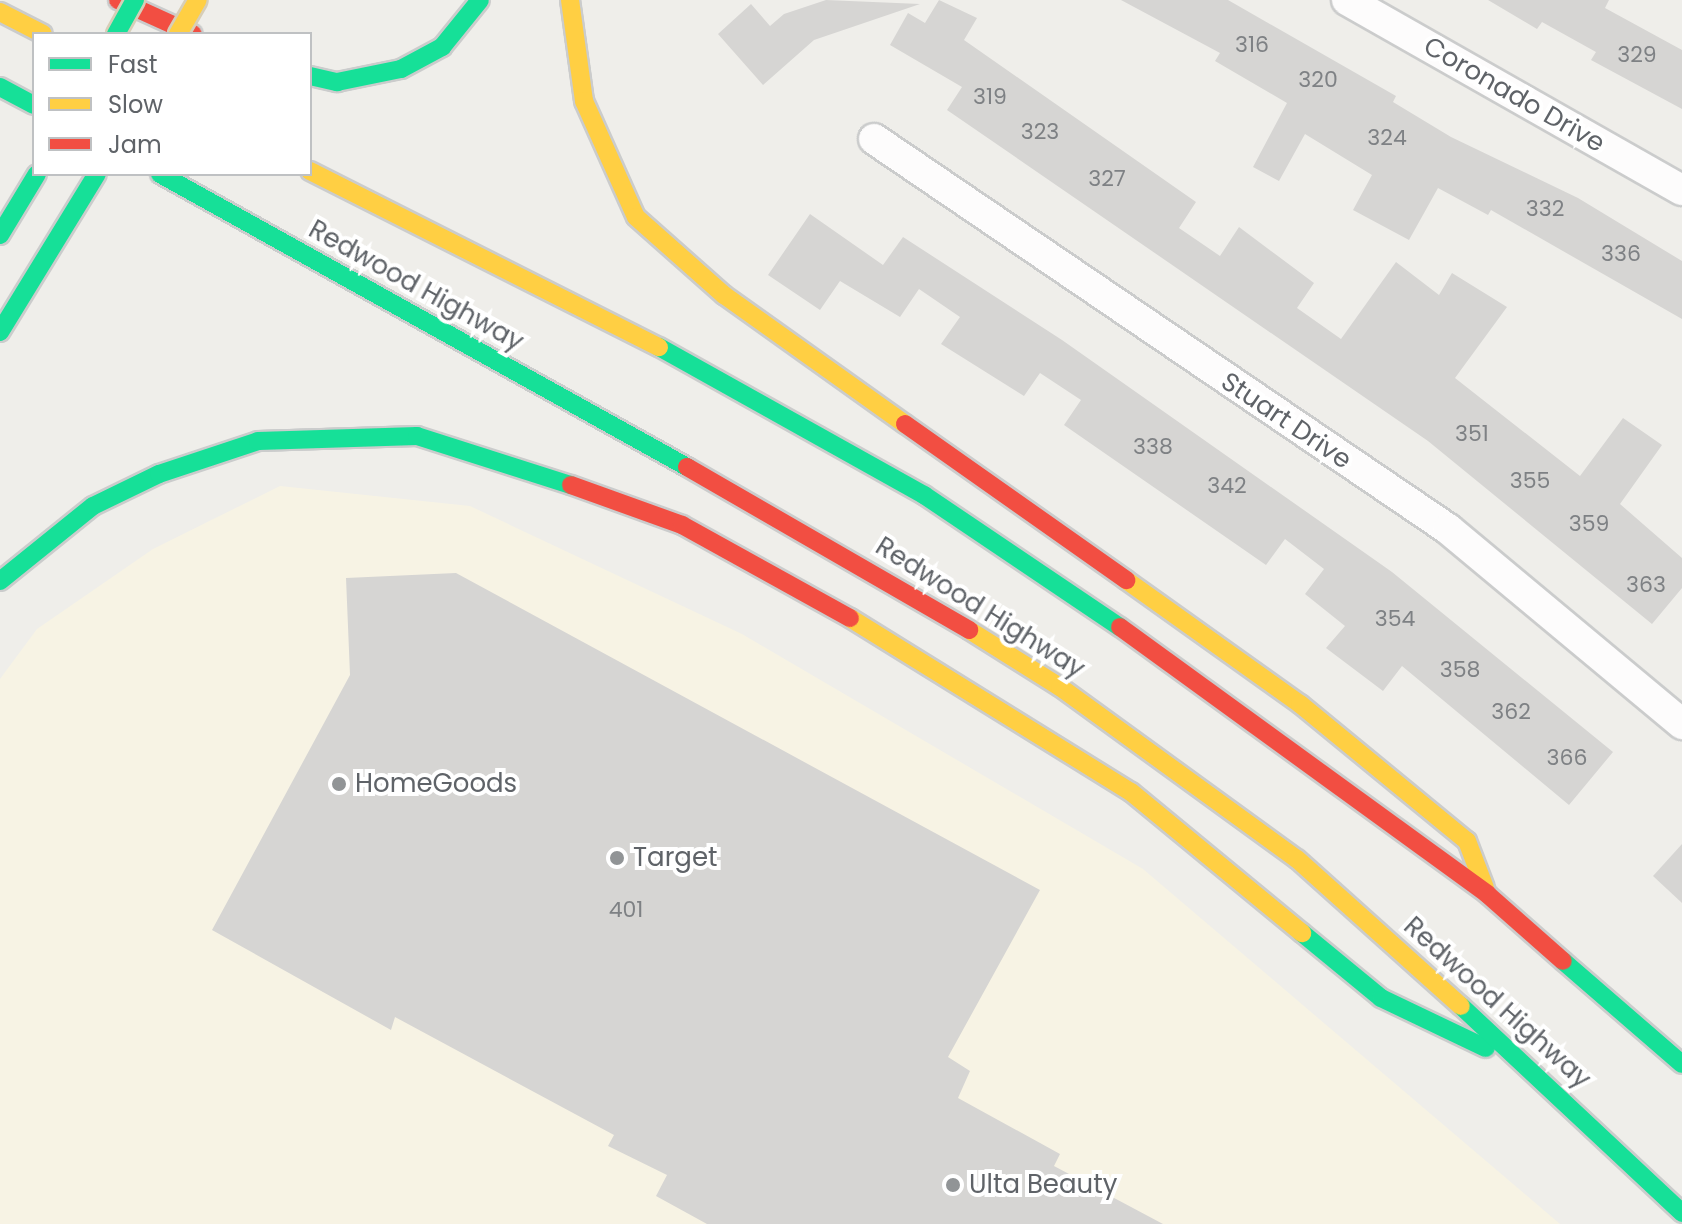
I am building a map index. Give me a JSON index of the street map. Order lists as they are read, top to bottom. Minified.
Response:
{"streets":{"main road":["Redwood Highway"],"street":["Coronado Drive","Stuart Drive"]},"places":["HomeGoods","Target","Ulta Beauty"],"house_numbers":["316","329","320","319","323","324","327","332","336","351","338","355","342","359","363","354","358","362","366","401"],"legend":["Fast","Slow","Jam"]}
